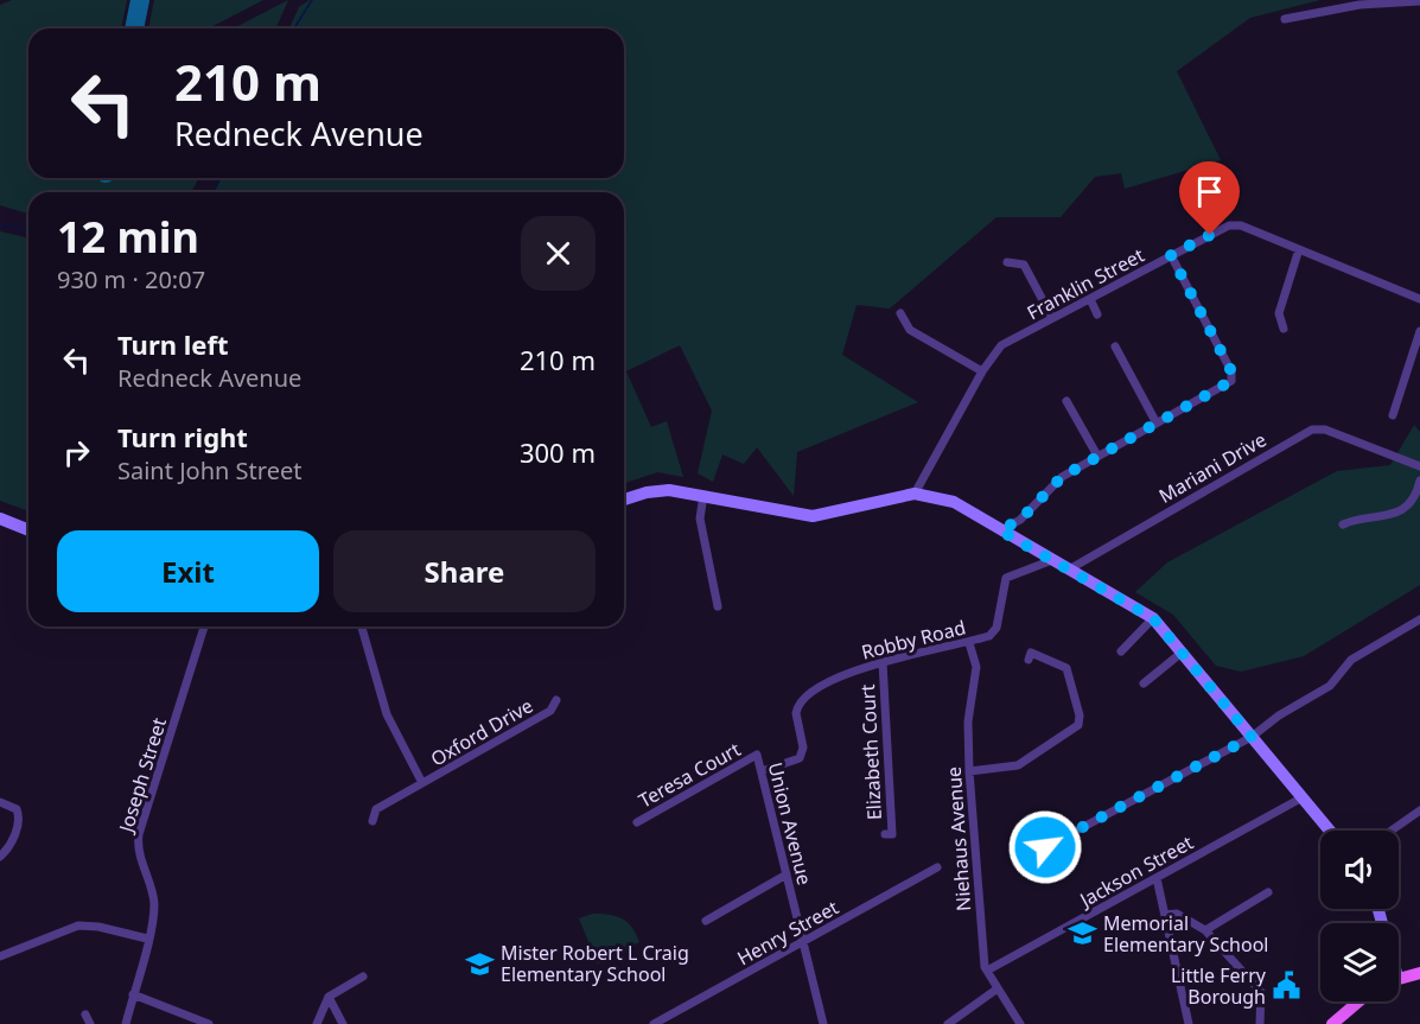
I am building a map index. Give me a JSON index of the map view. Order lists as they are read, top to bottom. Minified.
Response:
{"streets":{"street":["Franklin Street","Mariani Drive","Robby Road","Oxford Drive","Elizabeth Court","Joseph Street","Teresa Court","Union Avenue","Niehaus Avenue","Jackson Street","Henry Street"]},"crossings":[["Robby Road","Elizabeth Court"],["Robby Road","Union Avenue"],["Robby Road","Niehaus Avenue"],["Teresa Court","Union Avenue"],["Union Avenue","Henry Street"],["Niehaus Avenue","Jackson Street"]],"places":{"school or university":["Memorial Elementary School","Mister Robert L Craig Elementary School"],"public building":["Little Ferry Borough"]},"page":{"turn":["210 m","Redneck Avenue"],"heading":["12 min","930 m · 20:07"],"list":[{"name":"Turn left","note":"Redneck Avenue","value":"210 m"},{"name":"Turn right","note":"Saint John Street","value":"300 m"}],"buttons":["Exit","Share"]}}
